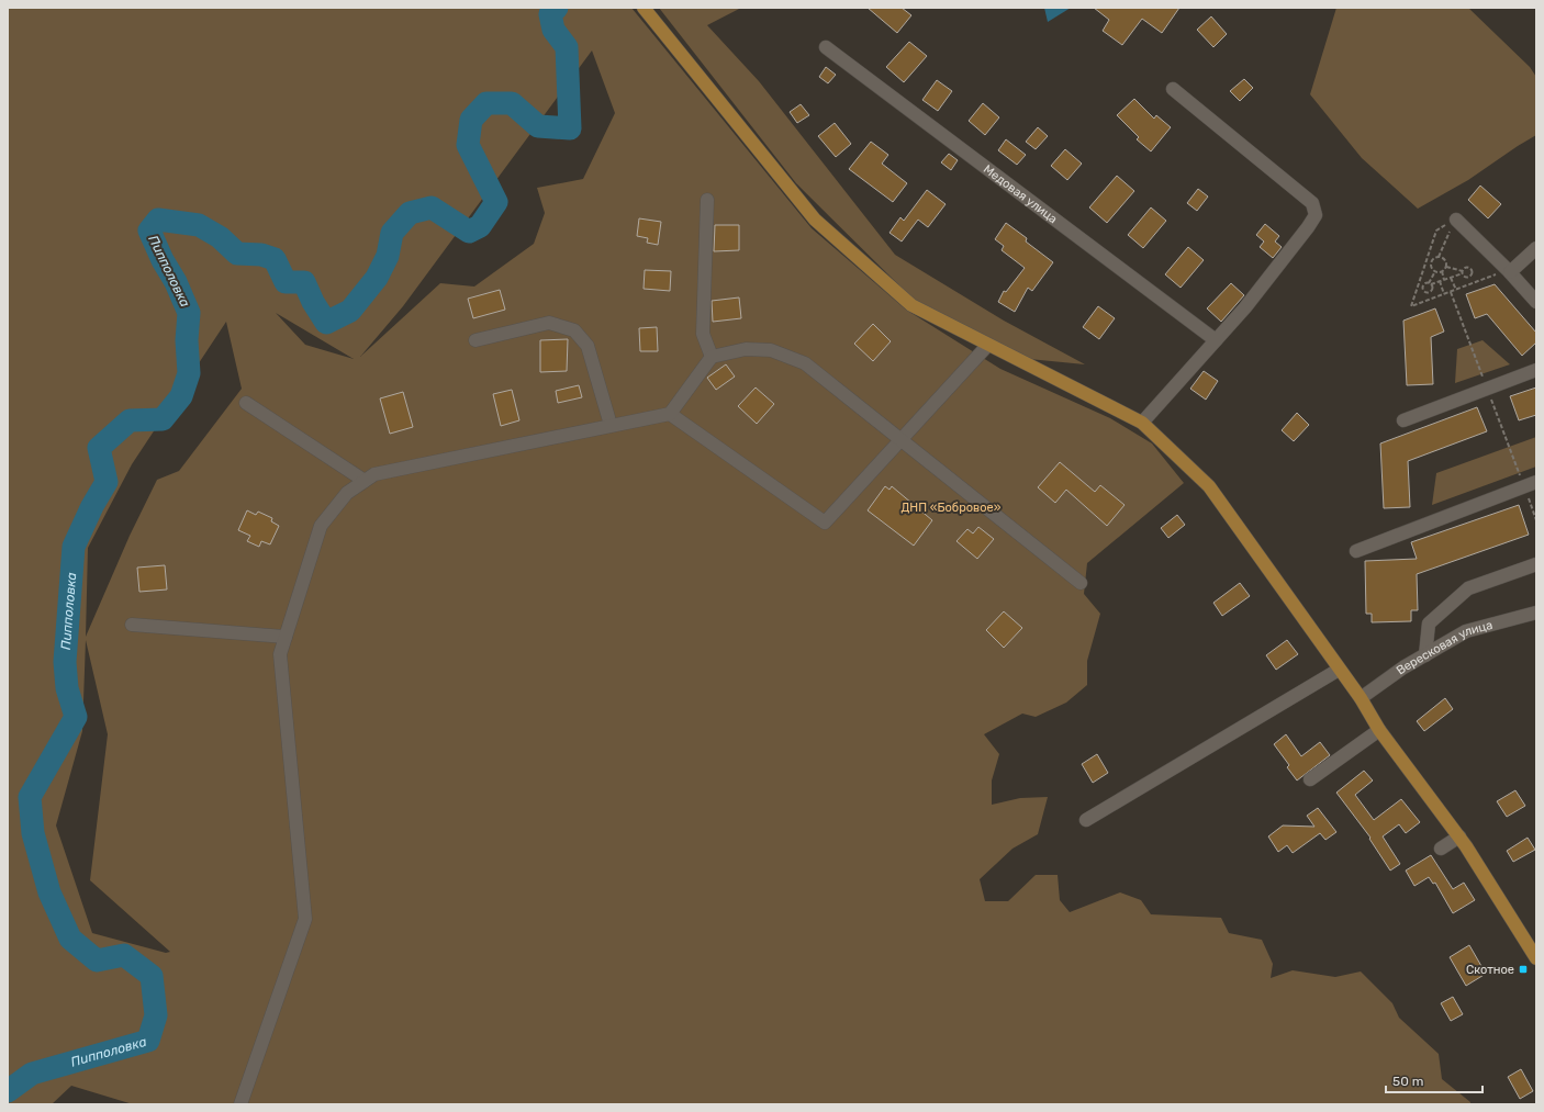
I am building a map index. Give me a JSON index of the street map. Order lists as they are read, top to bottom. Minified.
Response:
{"streets":{"street":["Медовая улица","Вересковая улица"]},"water":["Пипполовка"],"parks":["ДНП «Бобровое»"],"places":{"transit":["Скотное"]},"scale_bar":"50 m"}
